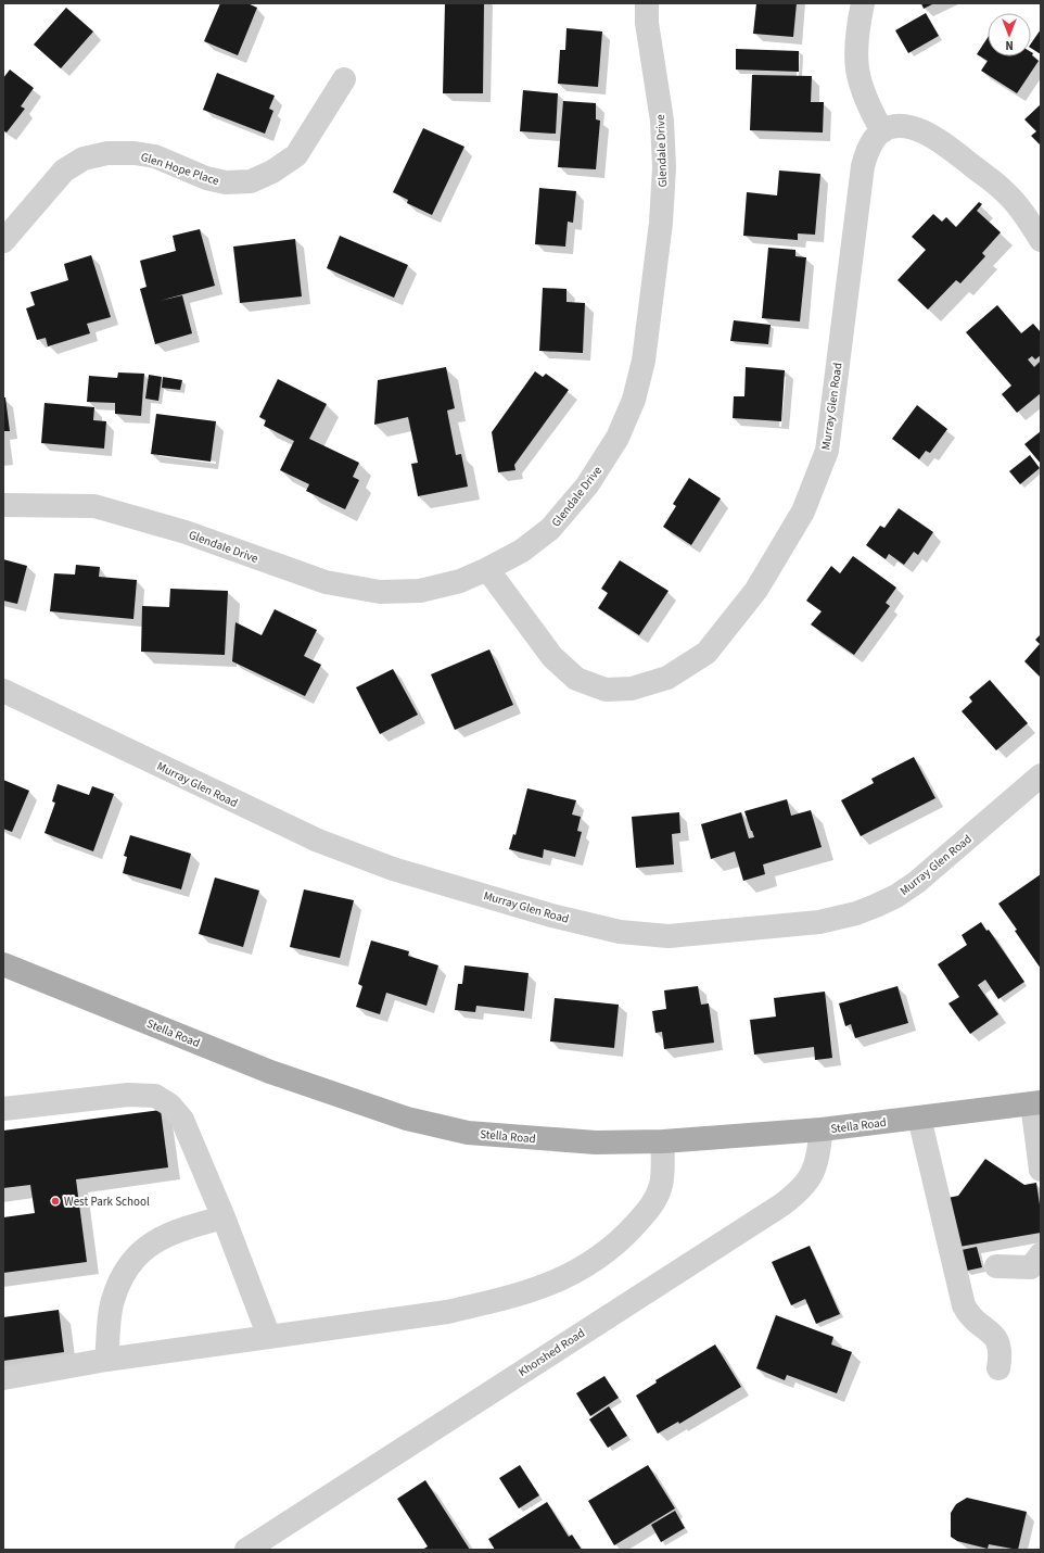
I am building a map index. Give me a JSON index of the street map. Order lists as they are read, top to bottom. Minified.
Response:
{"streets":{"main road":["Stella Road"],"street":["Glendale Drive","Glen Hope Place","Murray Glen Road","Khorshed Road"]},"crossings":[["Glendale Drive","Murray Glen Road"],["Stella Road","Khorshed Road"]],"places":["West Park School"],"north":"bottom"}
